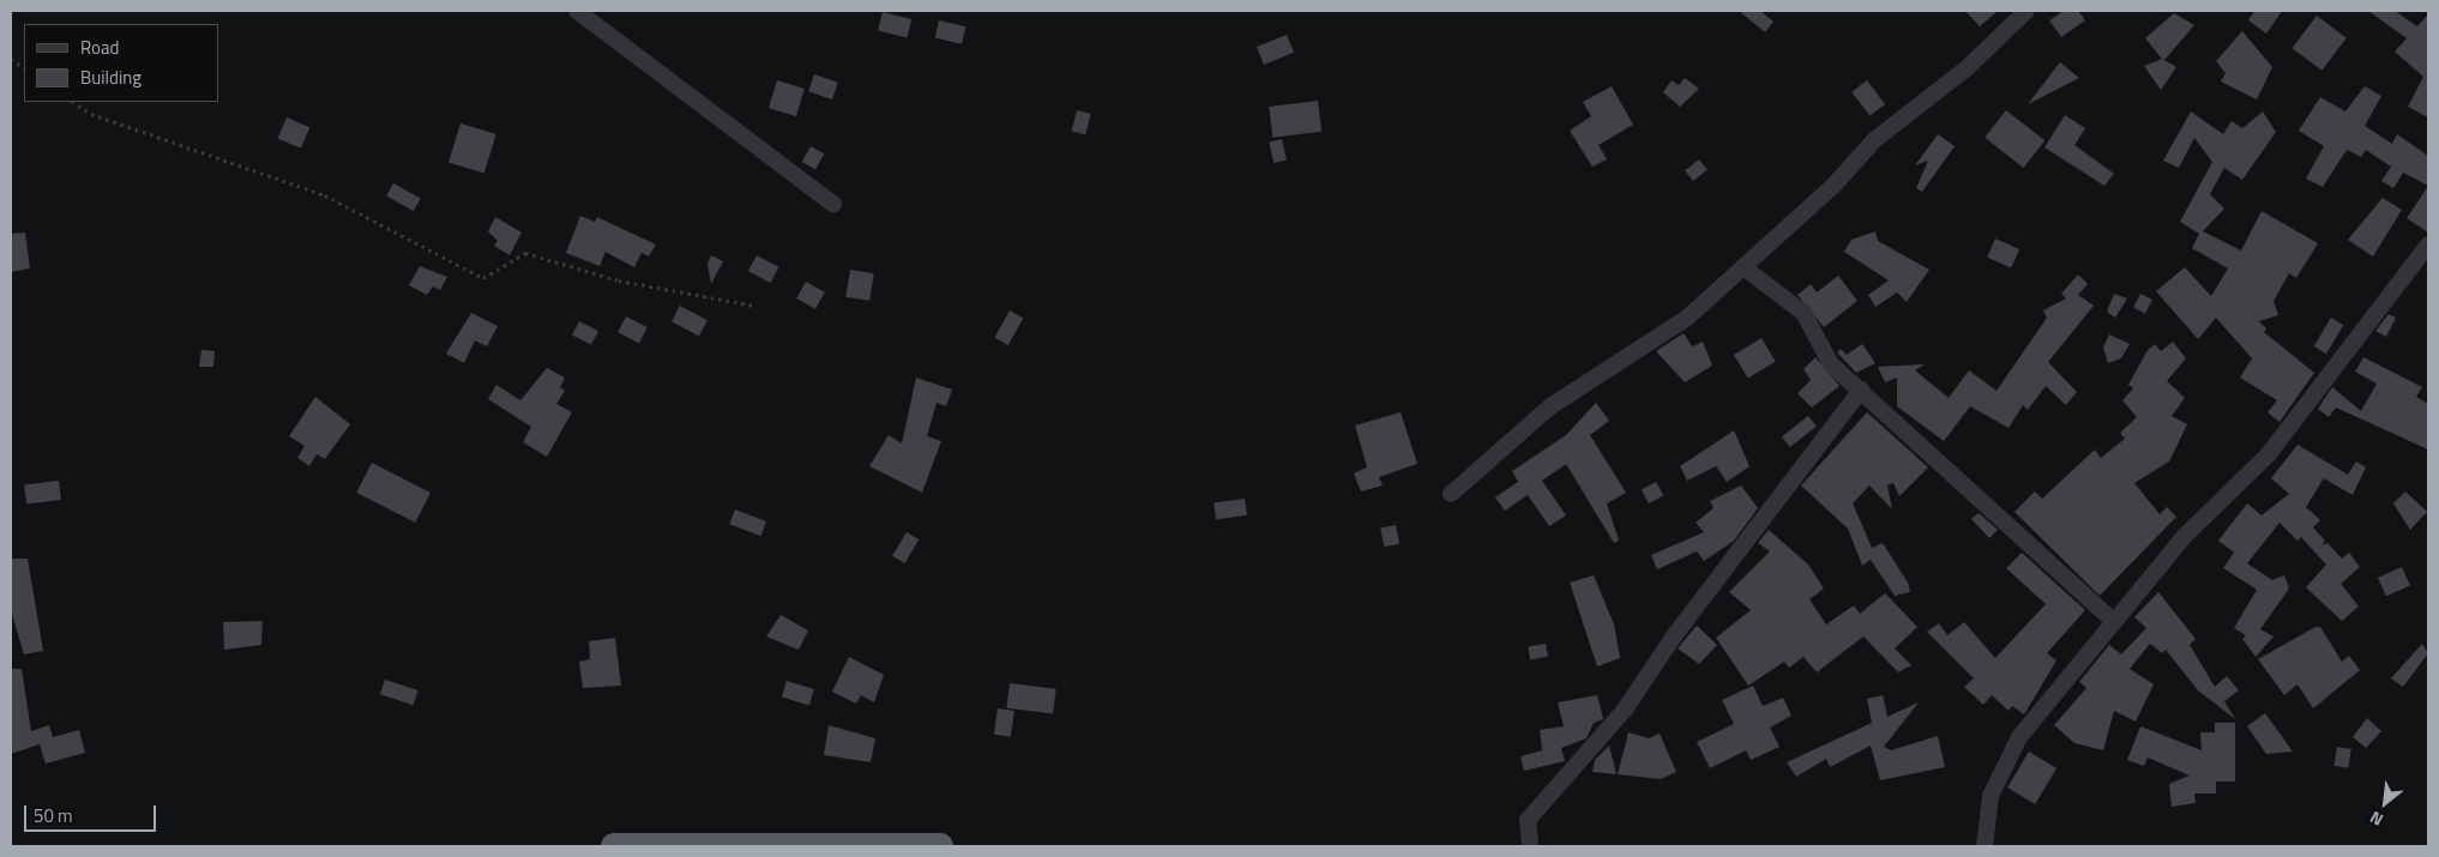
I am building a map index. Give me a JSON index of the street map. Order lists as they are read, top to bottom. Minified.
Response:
{"legend":["Road","Building"],"scale_bar":"50 m","north":"bottom left"}
